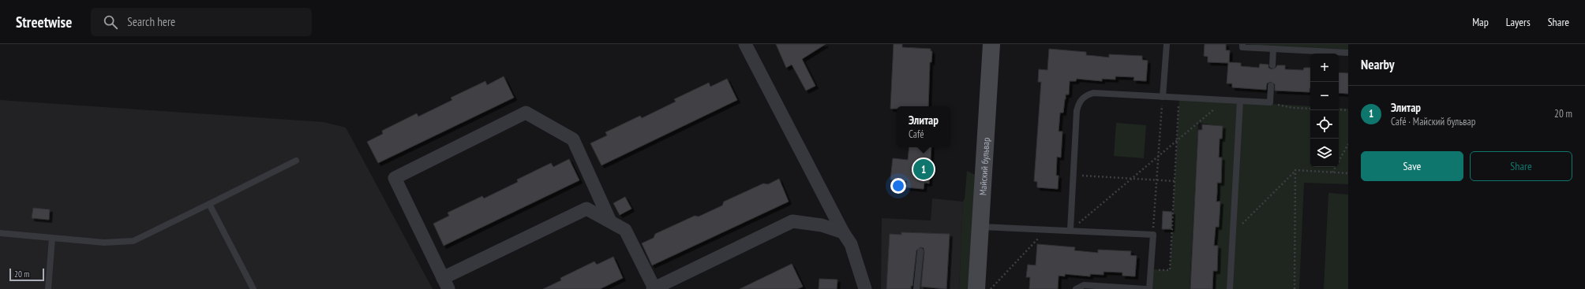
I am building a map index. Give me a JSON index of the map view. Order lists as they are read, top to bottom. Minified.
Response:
{"streets":{"main road":["Майский бульвар"]},"scale_bar":"20 m","page":{"header":"Streetwise","search":"Search here","nav":["Map","Layers","Share"],"heading":"Nearby","map_buttons":["+","−"],"list":[{"mark":"1","name":"Элитар","note":"Café · Майский бульвар","value":"20 m"}],"popup":["Элитар","Café"],"buttons":["Save","Share"],"pins":"1","scale":"20 m"}}
